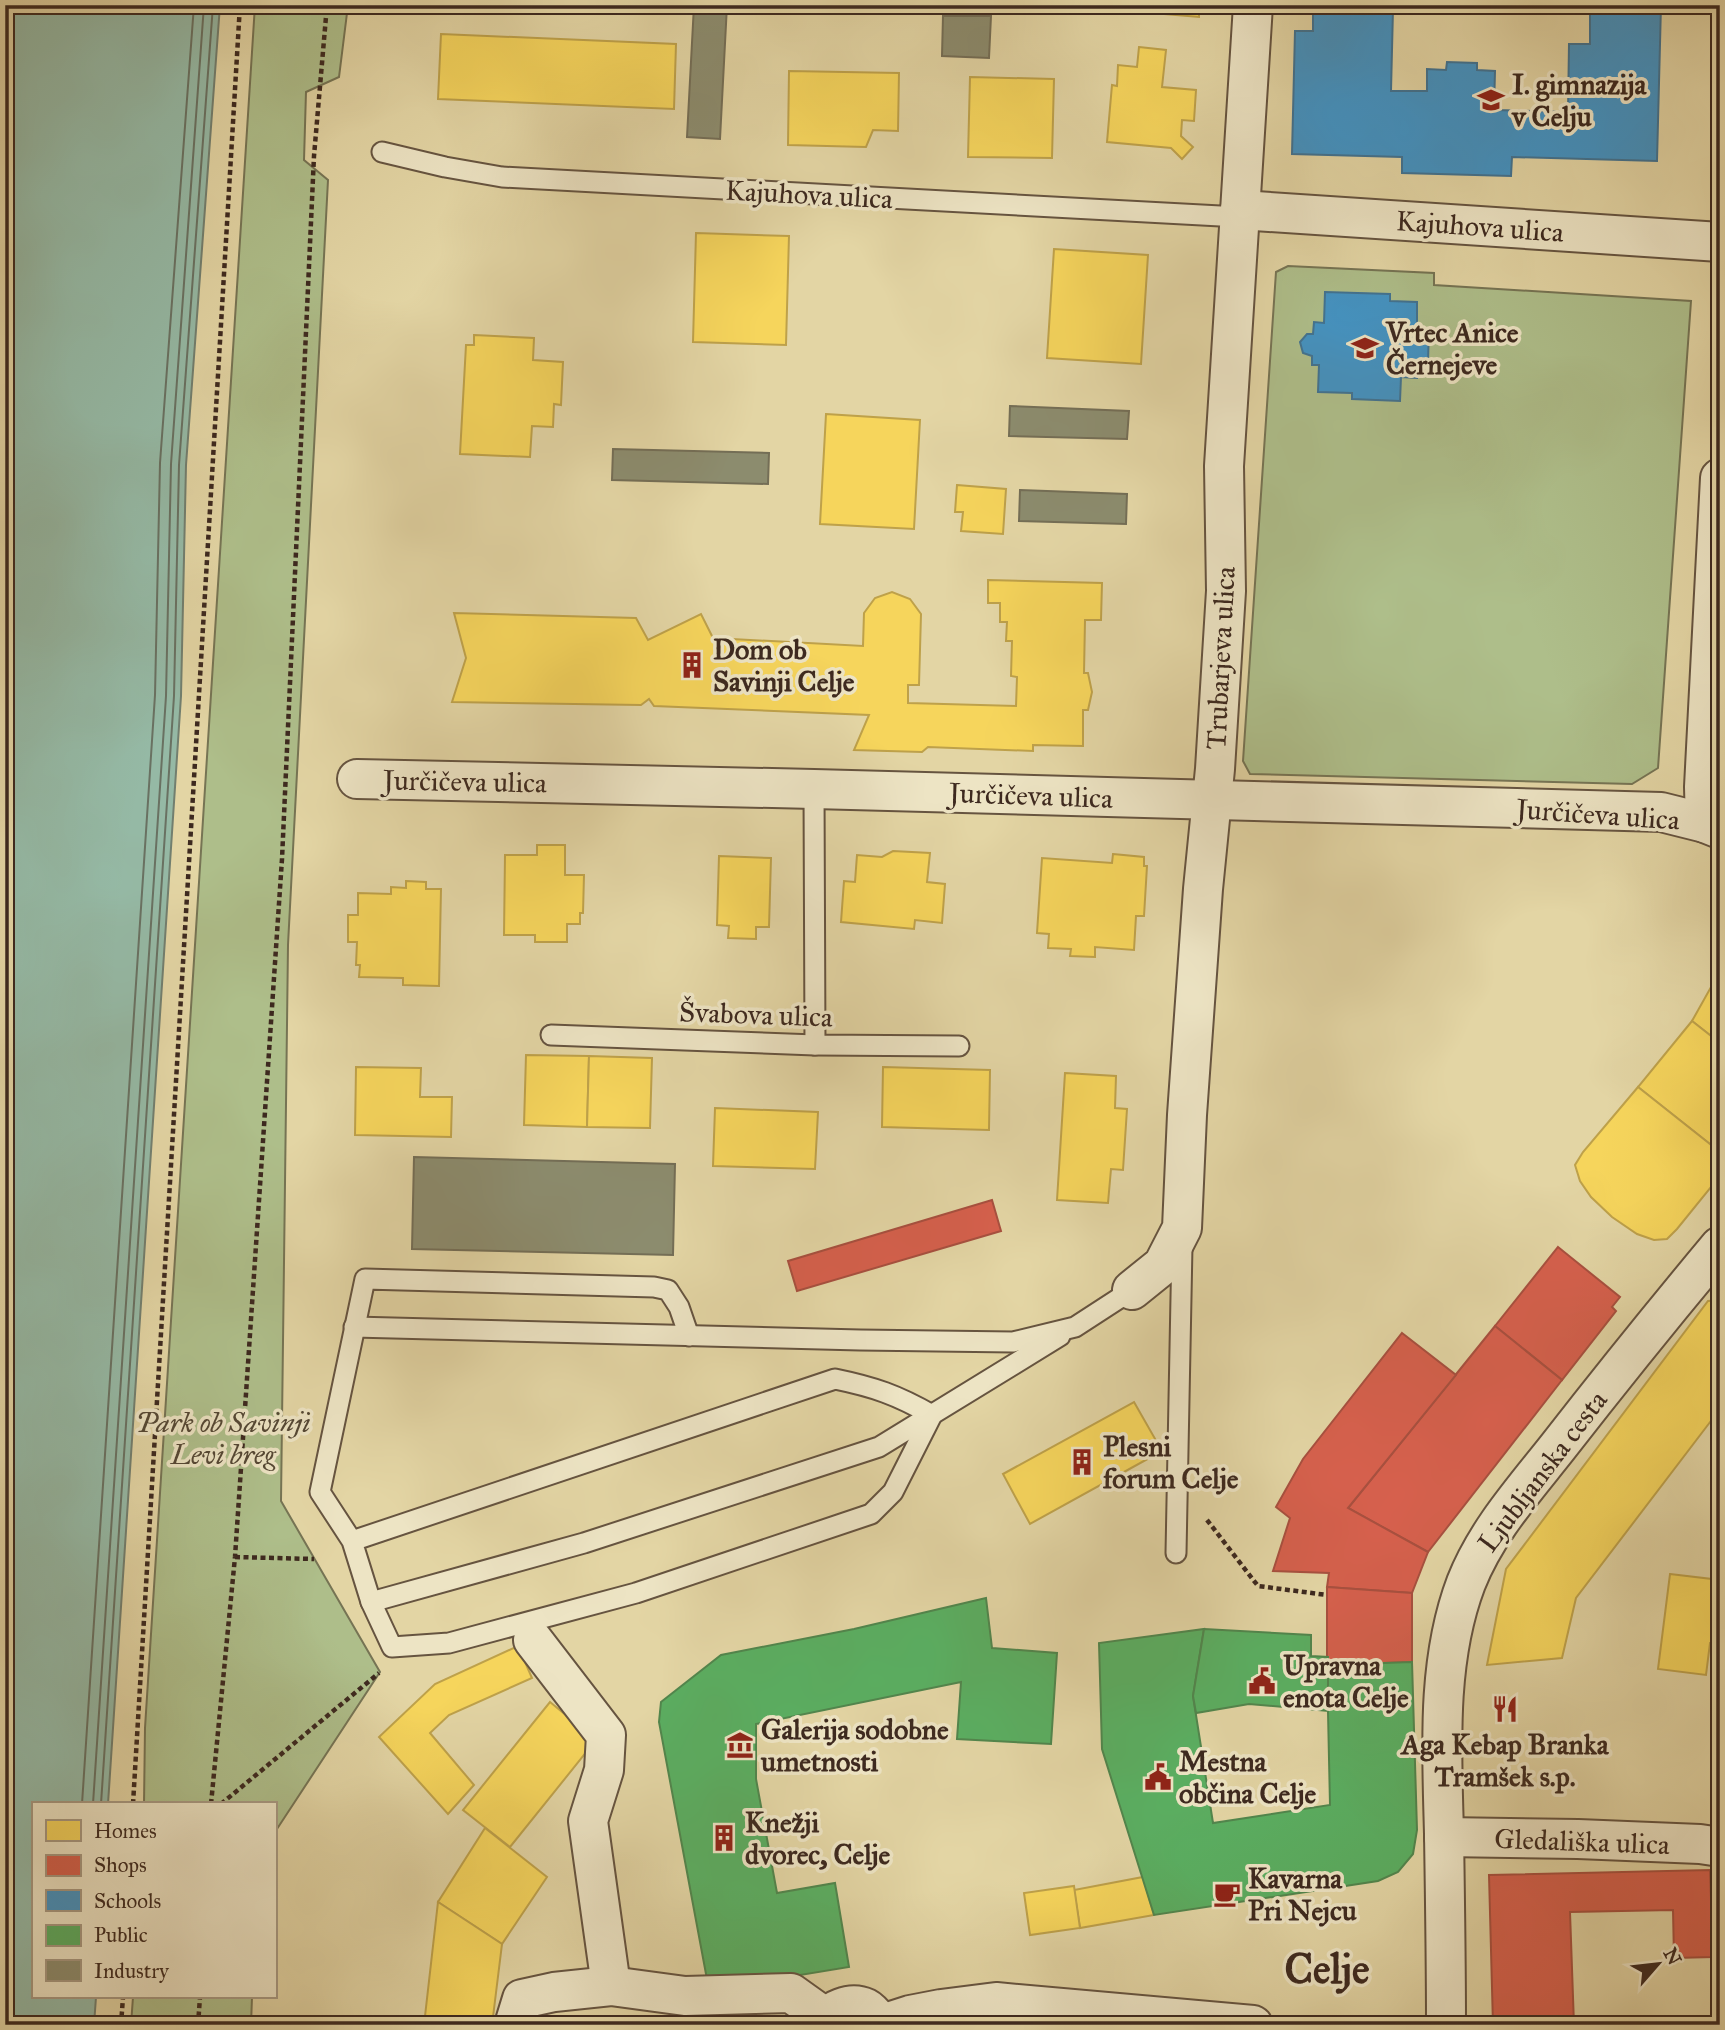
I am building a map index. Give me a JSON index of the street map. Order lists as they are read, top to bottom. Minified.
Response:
{"streets":{"street":["Kajuhova ulica","Trubarjeva ulica","Jurčičeva ulica","Ljubljanska cesta","Gledališka ulica"],"lane":["Švabova ulica"]},"crossings":[["Kajuhova ulica","Trubarjeva ulica"],["Trubarjeva ulica","Jurčičeva ulica"],["Ljubljanska cesta","Gledališka ulica"]],"districts":["Celje"],"parks":["Park ob Savinji Levi breg"],"places":{"school or university":["I. gimnazija v Celju","Vrtec Anice Černejeve"],"building":["Dom ob Savinji Celje","Plesni forum Celje","Knežji dvorec, Celje"],"public building":["Upravna enota Celje","Mestna občina Celje"],"restaurant":["Aga Kebap Branka Tramšek s.p."],"museum":["Galerija sodobne umetnosti"],"cafe":["Kavarna Pri Nejcu"]},"legend":["Homes","Shops","Schools","Public","Industry"],"north":"top right"}
